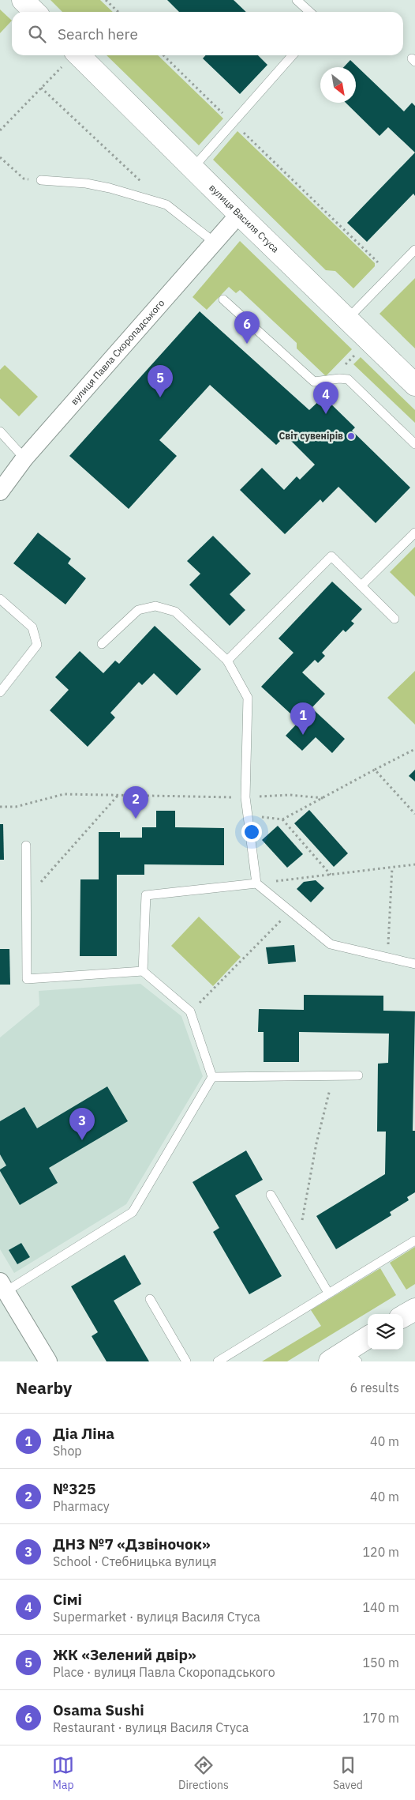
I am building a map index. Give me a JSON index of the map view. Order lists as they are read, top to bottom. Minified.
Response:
{"streets":{"street":["вулиця Василя Стуса","вулиця Павла Скоропадського"]},"crossings":[["вулиця Василя Стуса","вулиця Павла Скоропадського"]],"places":["Світ сувенірів"],"north":"bottom right","page":{"search":"Search here","pins":["6","5","4","1","2","3"],"heading":["Nearby","6 results"],"list":[{"mark":"1","name":"Діа Ліна","note":"Shop","value":"40 m"},{"mark":"2","name":"№325","note":"Pharmacy","value":"40 m"},{"mark":"3","name":"ДНЗ №7 «Дзвіночок»","note":"School · Стебницька вулиця","value":"120 m"},{"mark":"4","name":"Сімі","note":"Supermarket · вулиця Василя Стуса","value":"140 m"},{"mark":"5","name":"ЖК «Зелений двір»","note":"Place · вулиця Павла Скоропадського","value":"150 m"},{"mark":"6","name":"Osama Sushi","note":"Restaurant · вулиця Василя Стуса","value":"170 m"}],"nav":["Map","Directions","Saved"]}}
